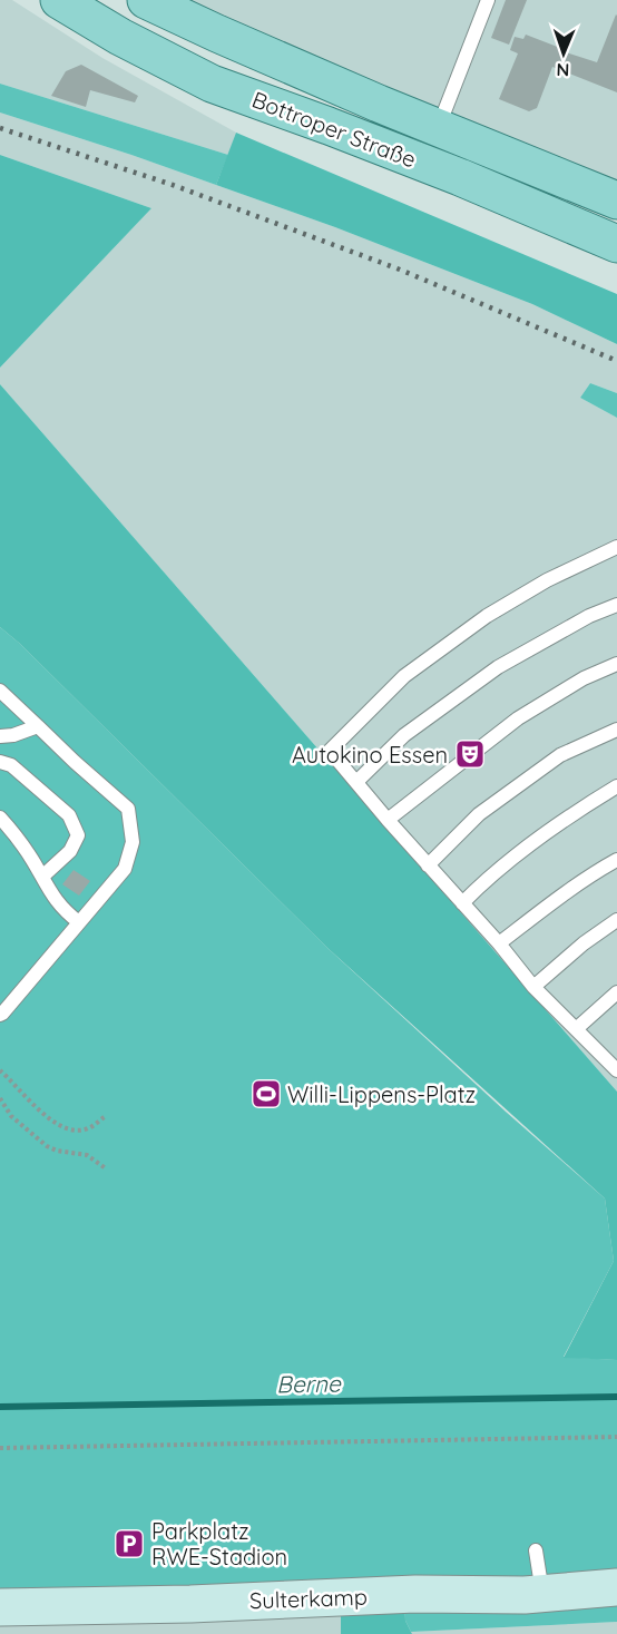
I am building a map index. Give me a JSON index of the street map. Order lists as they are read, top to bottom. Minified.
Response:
{"streets":{"main road":["Bottroper Straße"],"street":["Sulterkamp"]},"water":["Berne"],"places":{"theatre":["Autokino Essen"],"sports":["Willi-Lippens-Platz"],"parking":["Parkplatz RWE-Stadion"]},"north":"bottom"}
